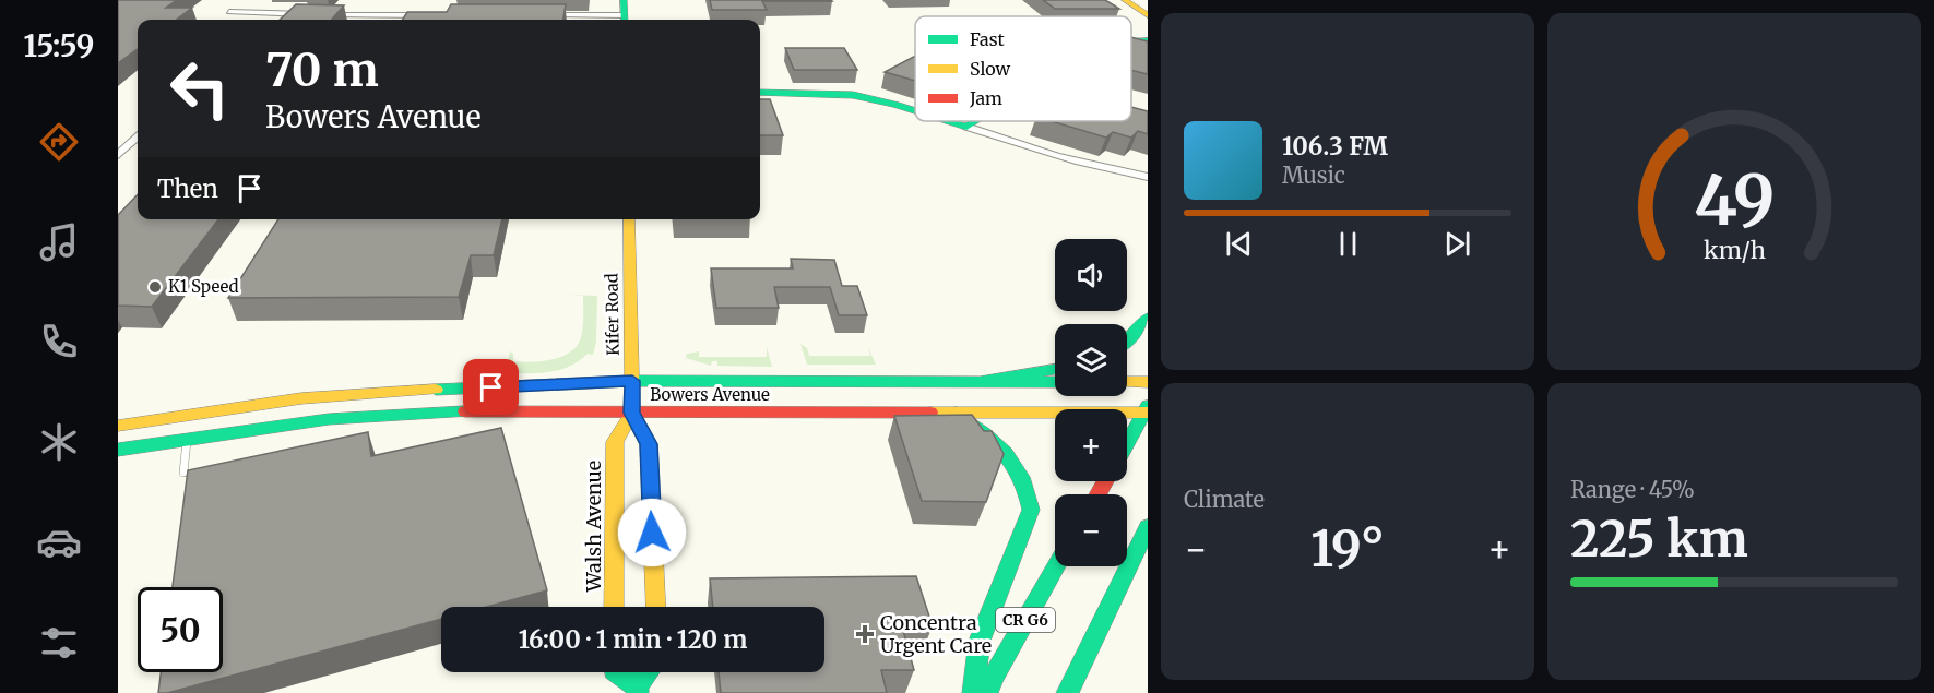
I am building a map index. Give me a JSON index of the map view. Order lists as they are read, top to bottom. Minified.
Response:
{"streets":{"main road":["Kifer Road","Bowers Avenue","Walsh Avenue","CR G6"]},"crossings":[["Kifer Road","Bowers Avenue"],["Kifer Road","Walsh Avenue"],["Bowers Avenue","Walsh Avenue"]],"places":{"other":["K1 Speed"],"health":["Concentra Urgent Care"]},"legend":["Fast","Slow","Jam"],"page":{"tabs":"15:59","turn":["70 m","Bowers Avenue"],"song":["106.3 FM","Music"],"then":"Then","map_buttons":["+","−"],"tile":["Climate",["Range · 45%","225 km"]],"heat":["−","19°","+"],"limit":"50","trip":"16:00 · 1 min · 120 m","gauge":["49","km/h"]}}
